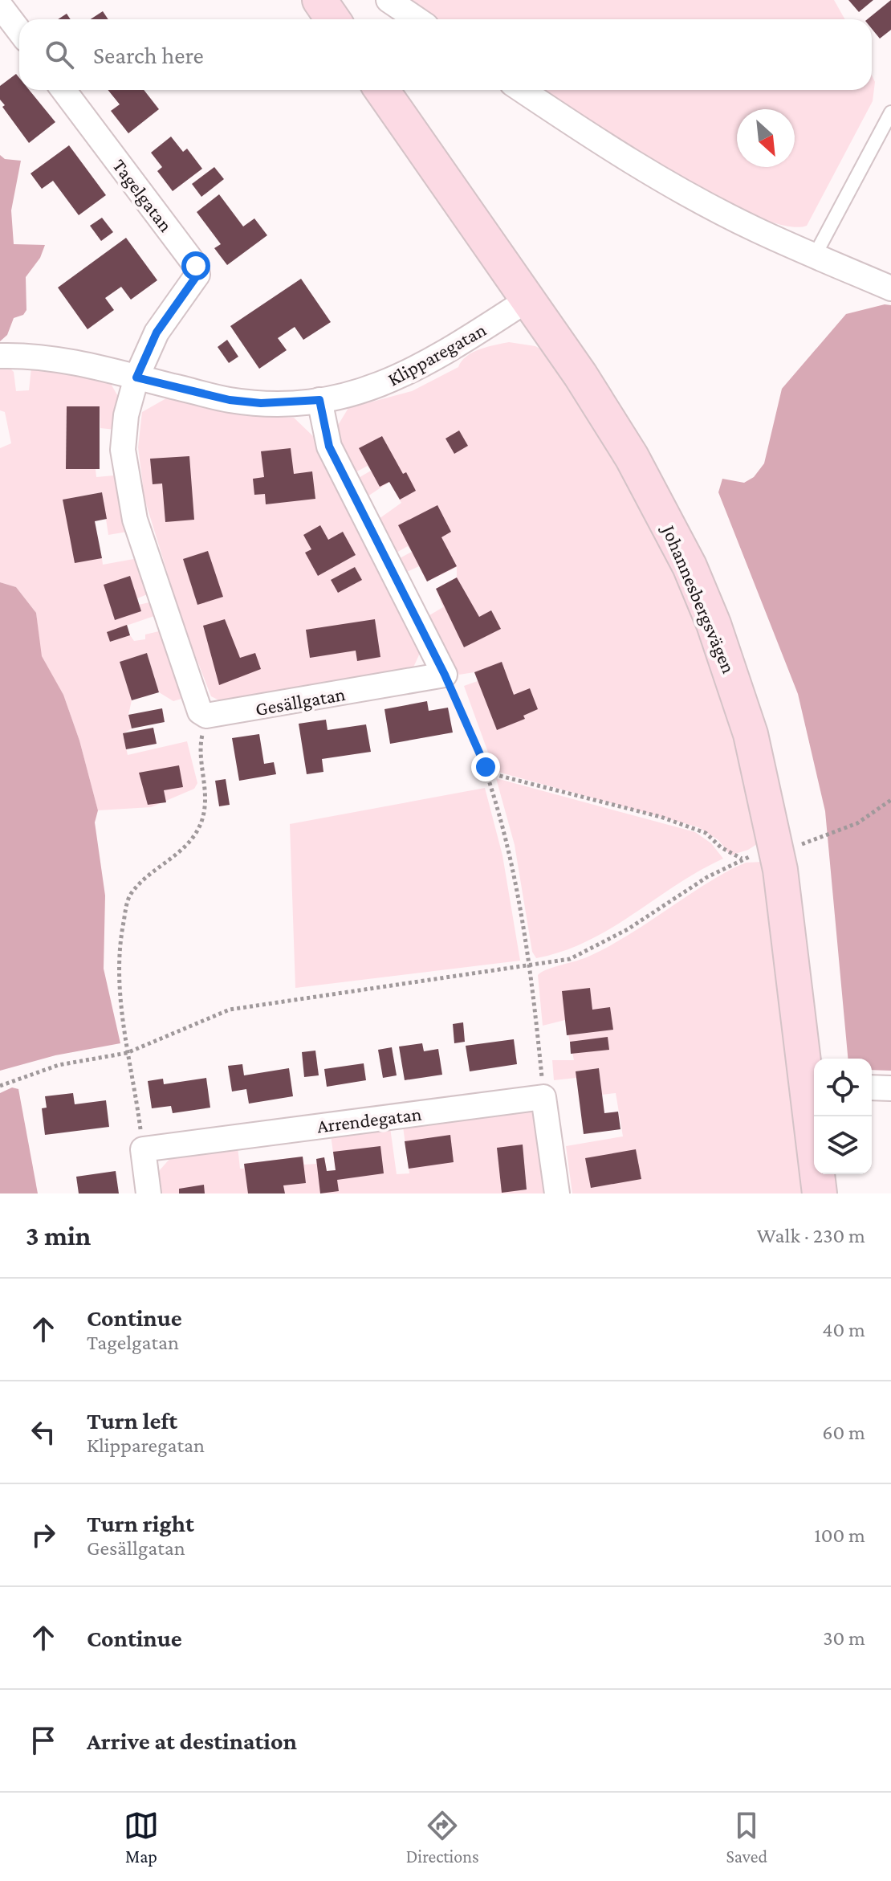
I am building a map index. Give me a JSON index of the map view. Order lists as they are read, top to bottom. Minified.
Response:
{"streets":{"street":["Tagelgatan","Klipparegatan","Johannesbergsvägen","Gesällgatan","Arrendegatan"]},"crossings":[["Tagelgatan","Klipparegatan"],["Klipparegatan","Johannesbergsvägen"]],"north":"bottom right","page":{"search":"Search here","heading":["3 min","Walk · 230 m"],"list":[["Continue","Tagelgatan","40 m"],["Turn left","Klipparegatan","60 m"],["Turn right","Gesällgatan","100 m"],["Continue","30 m"],"Arrive at destination"],"nav":["Map","Directions","Saved"]}}
